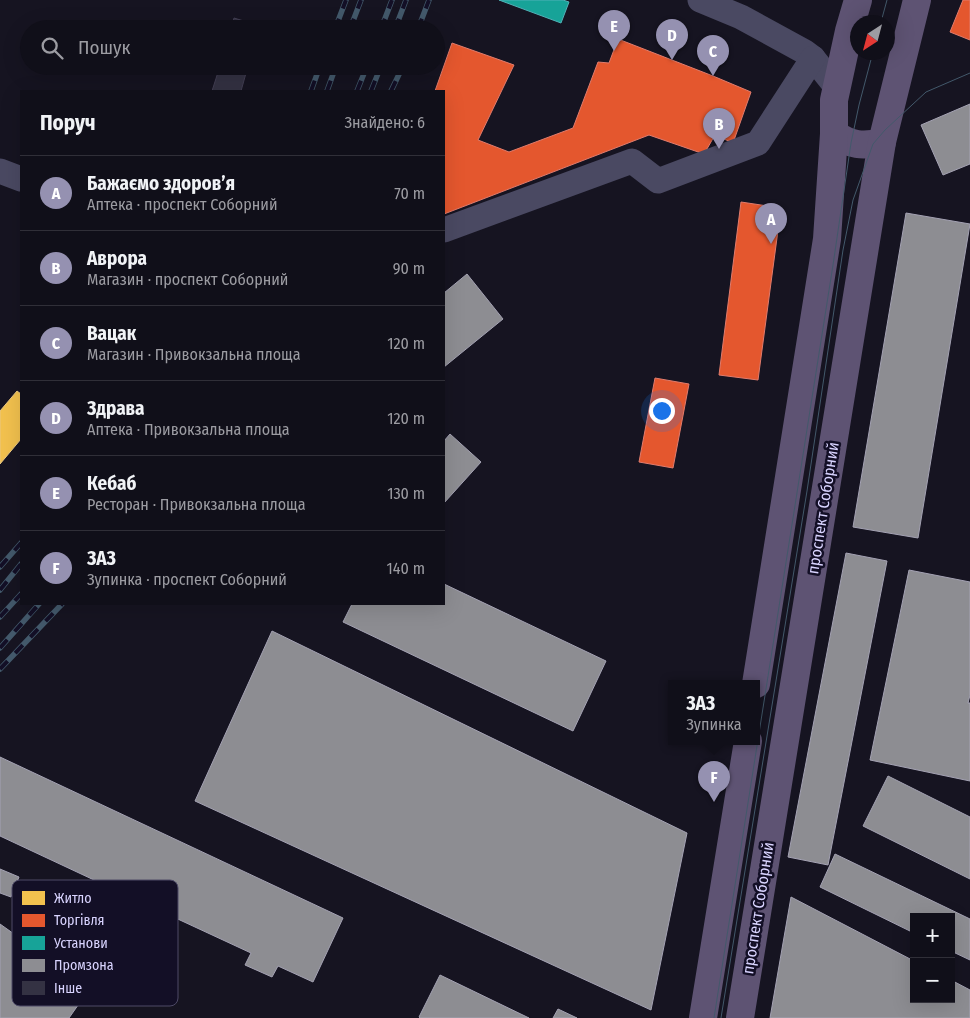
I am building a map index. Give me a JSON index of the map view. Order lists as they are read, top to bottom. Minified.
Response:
{"streets":{"main road":["проспект Соборний"]},"legend":["Житло","Торгівля","Установи","Промзона","Інше"],"north":"bottom left","page":{"pins":["E","D","C","B","A","F"],"search":"Пошук","heading":["Поруч","Знайдено: 6"],"list":[{"mark":"A","name":"Бажаємо здоровʼя","note":"Аптека · проспект Соборний","value":"70 m"},{"mark":"B","name":"Аврора","note":"Магазин · проспект Соборний","value":"90 m"},{"mark":"C","name":"Вацак","note":"Магазин · Привокзальна площа","value":"120 m"},{"mark":"D","name":"Здрава","note":"Аптека · Привокзальна площа","value":"120 m"},{"mark":"E","name":"Кебаб","note":"Ресторан · Привокзальна площа","value":"130 m"},{"mark":"F","name":"ЗАЗ","note":"Зупинка · проспект Соборний","value":"140 m"}],"popup":["ЗАЗ","Зупинка"],"map_buttons":["+","−"]}}
